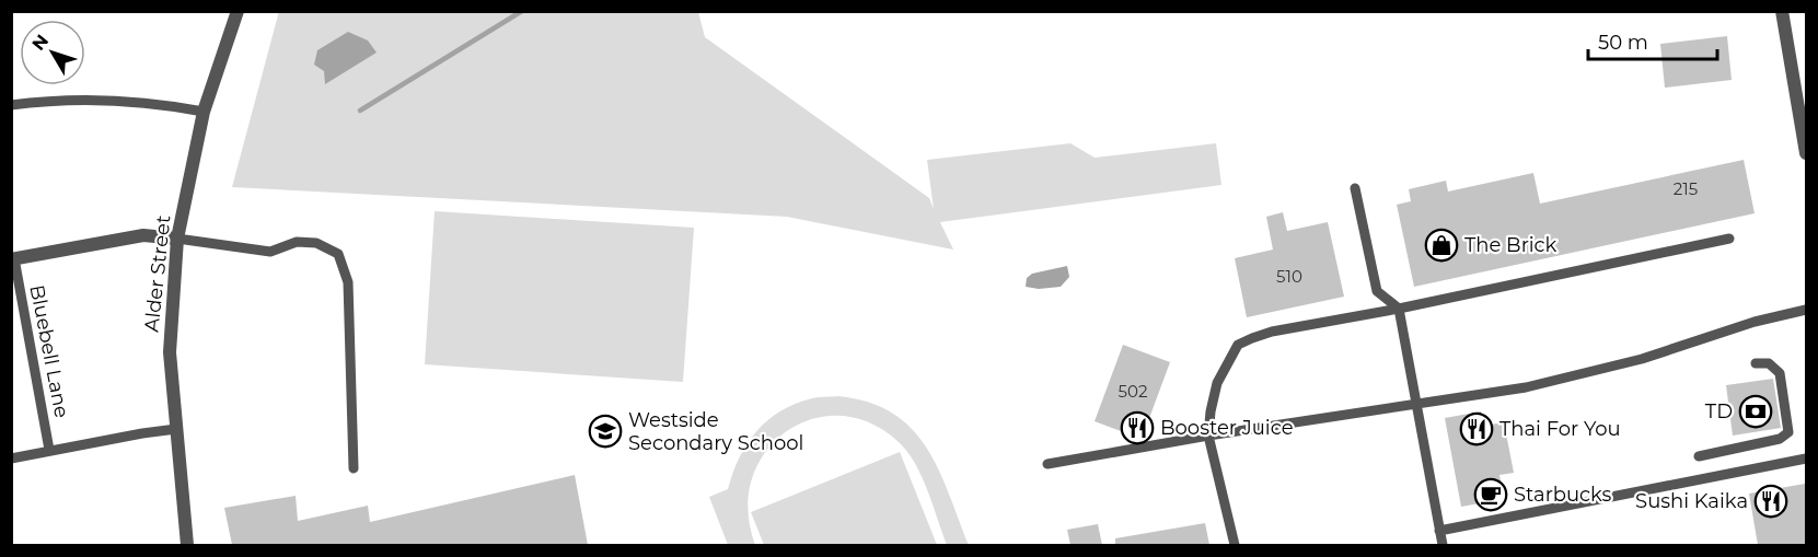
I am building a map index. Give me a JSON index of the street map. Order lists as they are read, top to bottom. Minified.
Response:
{"streets":{"street":["Alder Street"],"lane":["Bluebell Lane"]},"places":{"shop":["The Brick"],"bank":["TD"],"restaurant":["Booster Juice","Thai For You","Sushi Kaika"],"school or university":["Westside Secondary School"],"cafe":["Starbucks"]},"house_numbers":["215","510","502"],"scale_bar":"50 m","north":"top left"}
